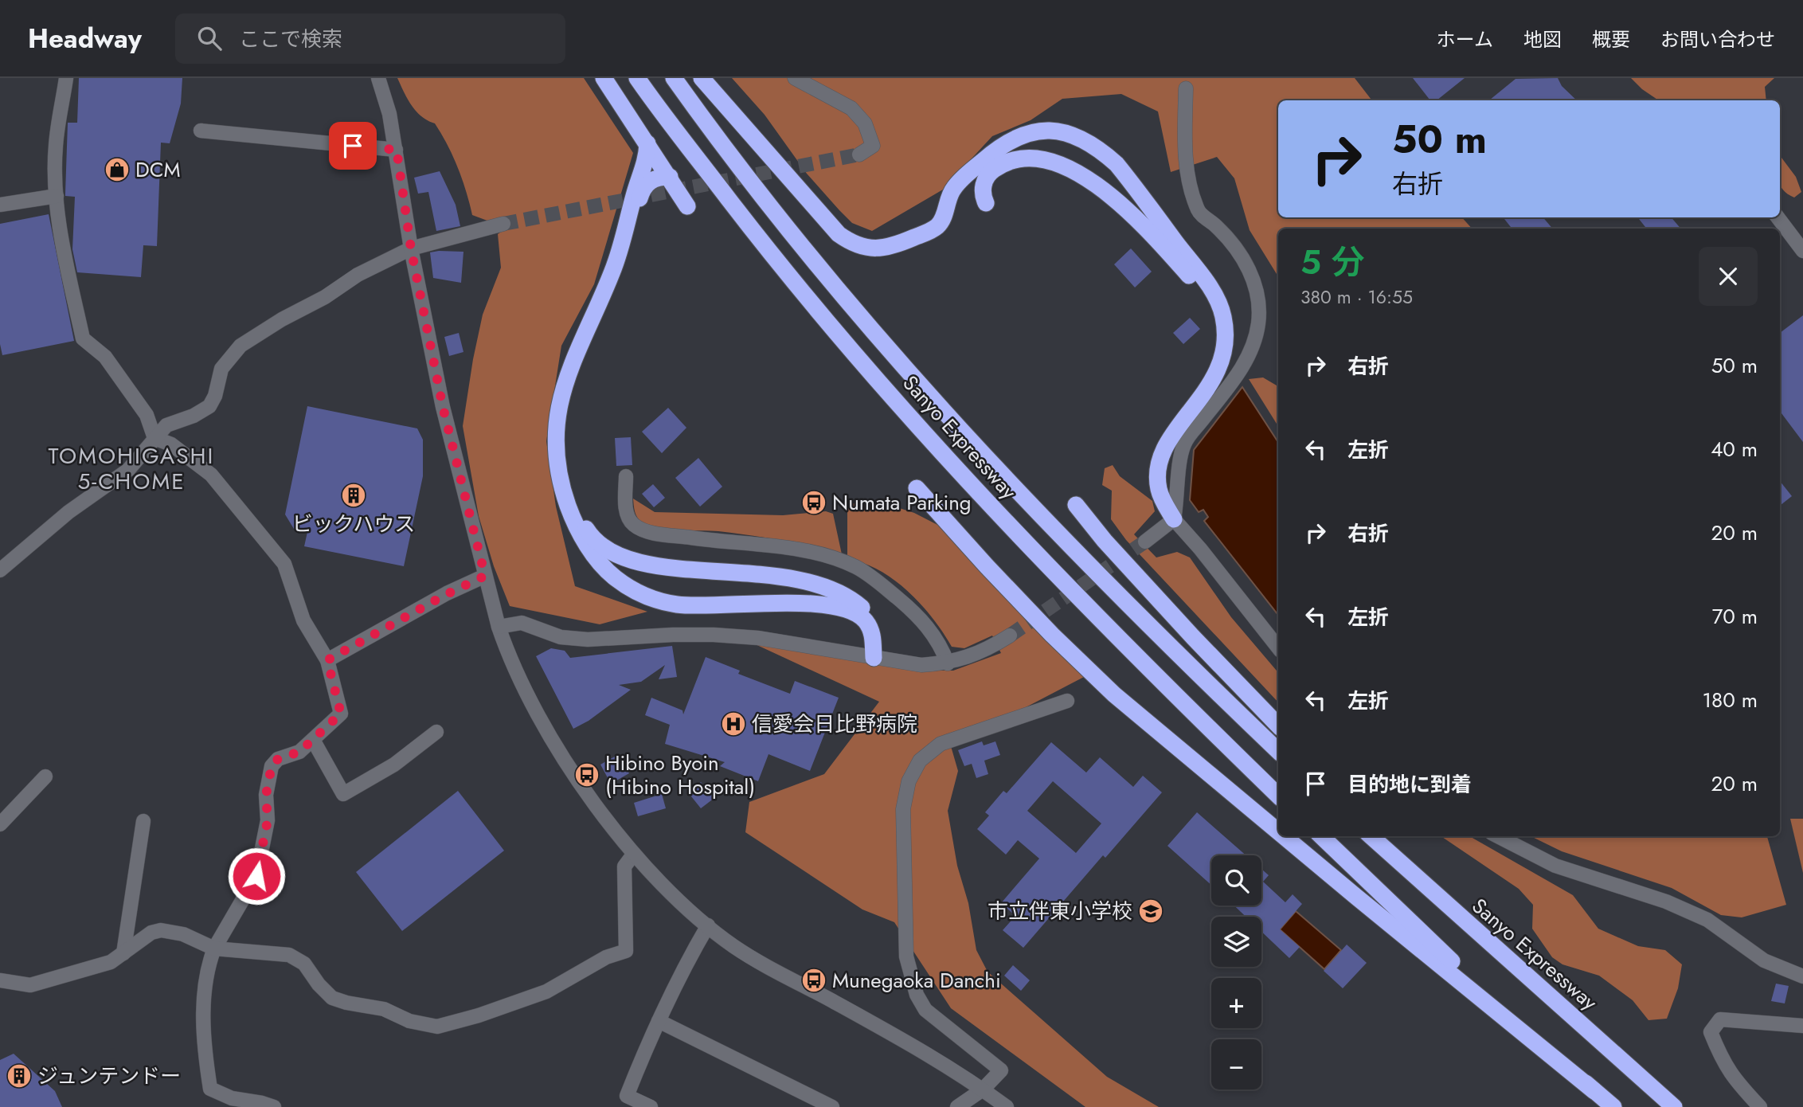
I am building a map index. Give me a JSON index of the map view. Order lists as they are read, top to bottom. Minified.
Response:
{"streets":{"highway":["Sanyo Expressway"]},"districts":["TOMOHIGASHI 5-CHOME"],"places":{"shop":["DCM"],"building":["ビックハウス","ジュンテンドー"],"bus stop":["Numata Parking","Hibino Byoin (Hibino Hospital)","Munegaoka Danchi"],"hospital":["信愛会日比野病院"],"school or university":["市立伴東小学校"]},"page":{"header":"Headway","search":"ここで検索","nav":["ホーム","地図","概要","お問い合わせ"],"turn":["50 m","右折"],"heading":["5 分","380 m · 16:55"],"list":[{"name":"右折","value":"50 m"},{"name":"左折","value":"40 m"},{"name":"右折","value":"20 m"},{"name":"左折","value":"70 m"},{"name":"左折","value":"180 m"},{"name":"目的地に到着","value":"20 m"}],"map_buttons":["+","−"]}}
